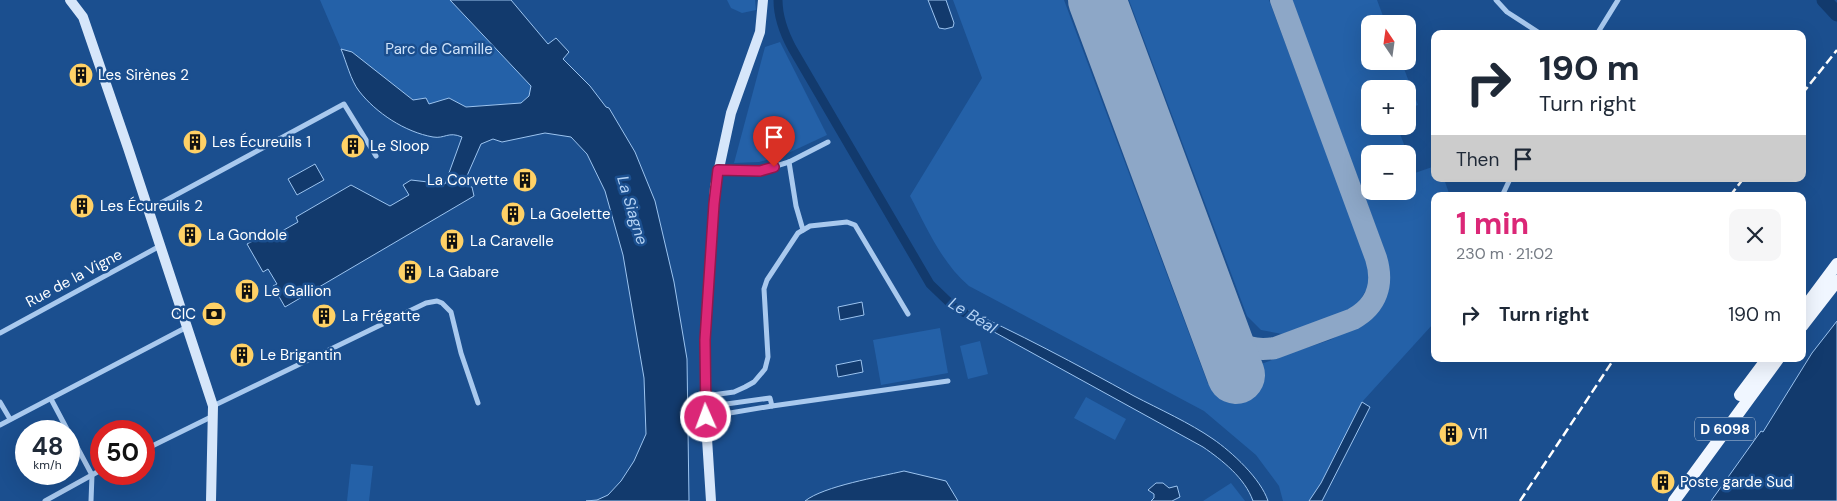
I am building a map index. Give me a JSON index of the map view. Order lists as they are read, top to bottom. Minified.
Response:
{"streets":{"main road":["D 6098"],"street":["Rue de la Vigne"]},"water":["La Siagne","Le Béal"],"parks":["Parc de Camille"],"places":{"building":["Les Sirènes 2","Les Écureuils 1","Le Sloop","La Corvette","Les Écureuils 2","La Goelette","La Gondole","La Caravelle","La Gabare","Le Gallion","La Frégatte","Le Brigantin","V11","Poste garde Sud"],"bank":["CIC"]},"north":"top","page":{"map_buttons":["+","−"],"turn":["190 m","Turn right"],"then":"Then","heading":["1 min","230 m · 21:02"],"list":[{"name":"Turn right","value":"190 m"}],"speed":"48 km/h","limit":"50"}}
